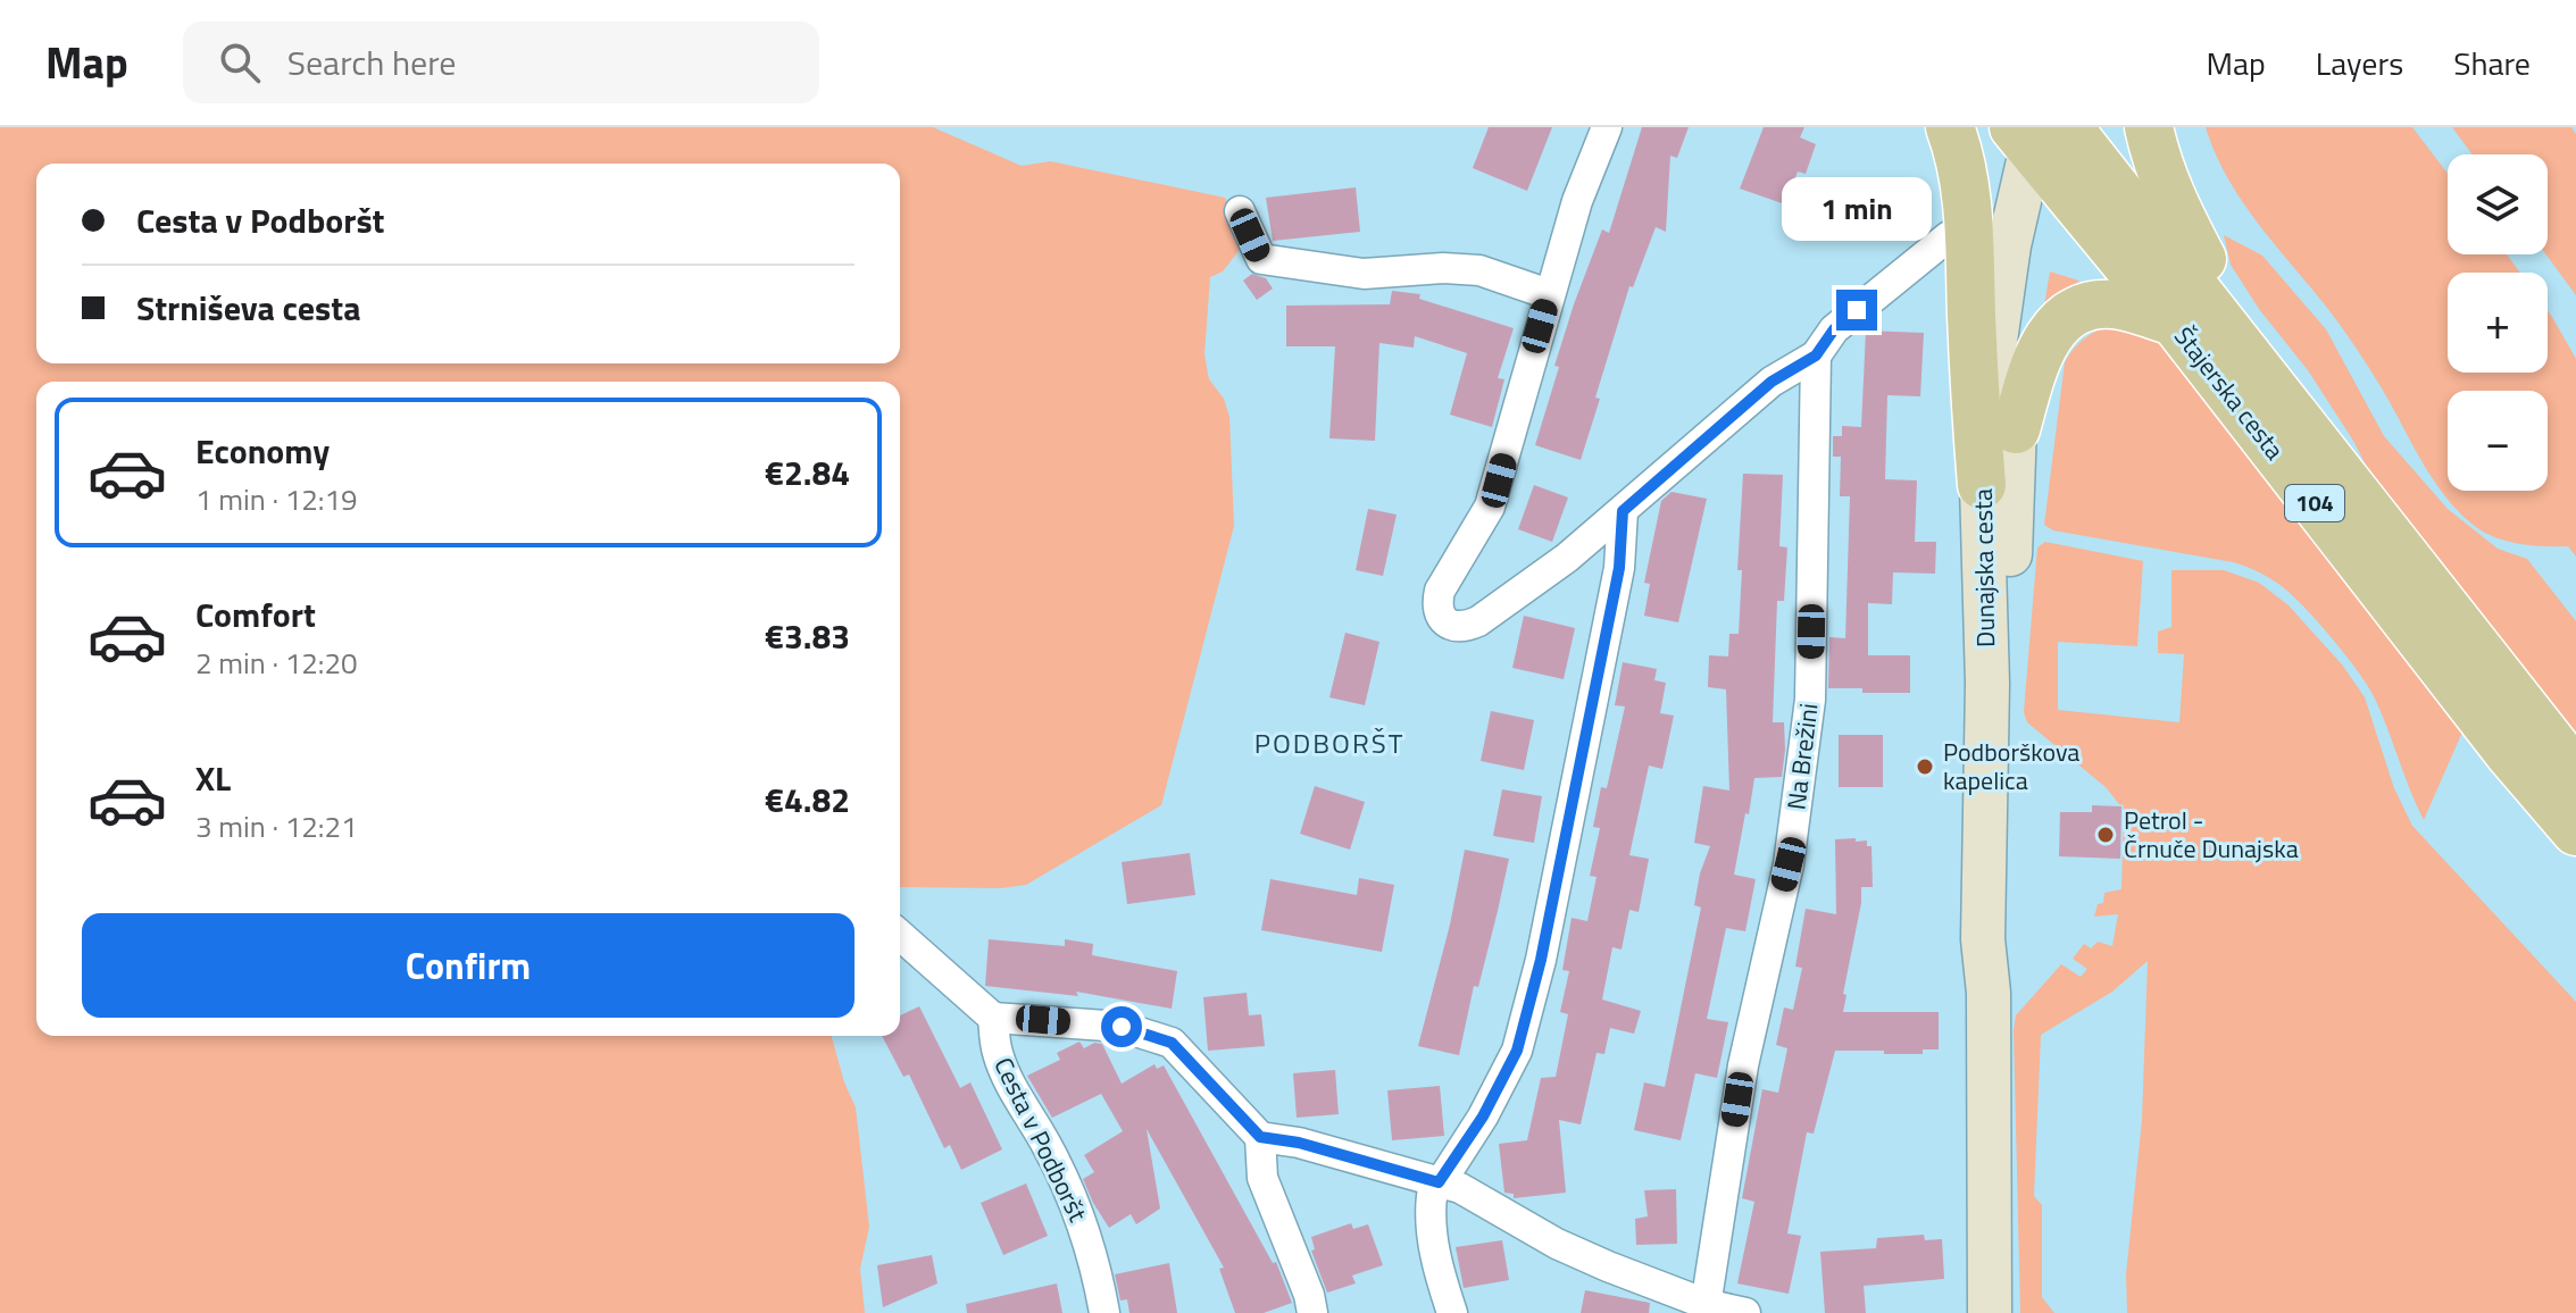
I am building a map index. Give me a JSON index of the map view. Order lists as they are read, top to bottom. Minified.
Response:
{"streets":{"main road":["Štajerska cesta","104","Dunajska cesta"],"street":["Na Brežini","Cesta v Podboršt"]},"crossings":[["Štajerska cesta","Dunajska cesta"]],"districts":["PODBORŠT"],"places":["Podborškova kapelica","Petrol - Črnuče Dunajska"],"page":{"header":"Map","search":"Search here","nav":["Map","Layers","Share"],"map_buttons":["+","−"],"banner":["Cesta v Podboršt","Strniševa cesta"],"bubble":"1 min","list":[{"name":"Economy","note":"1 min · 12:19","value":"€2.84"},{"name":"Comfort","note":"2 min · 12:20","value":"€3.83"},{"name":"XL","note":"3 min · 12:21","value":"€4.82"}],"buttons":"Confirm"}}
